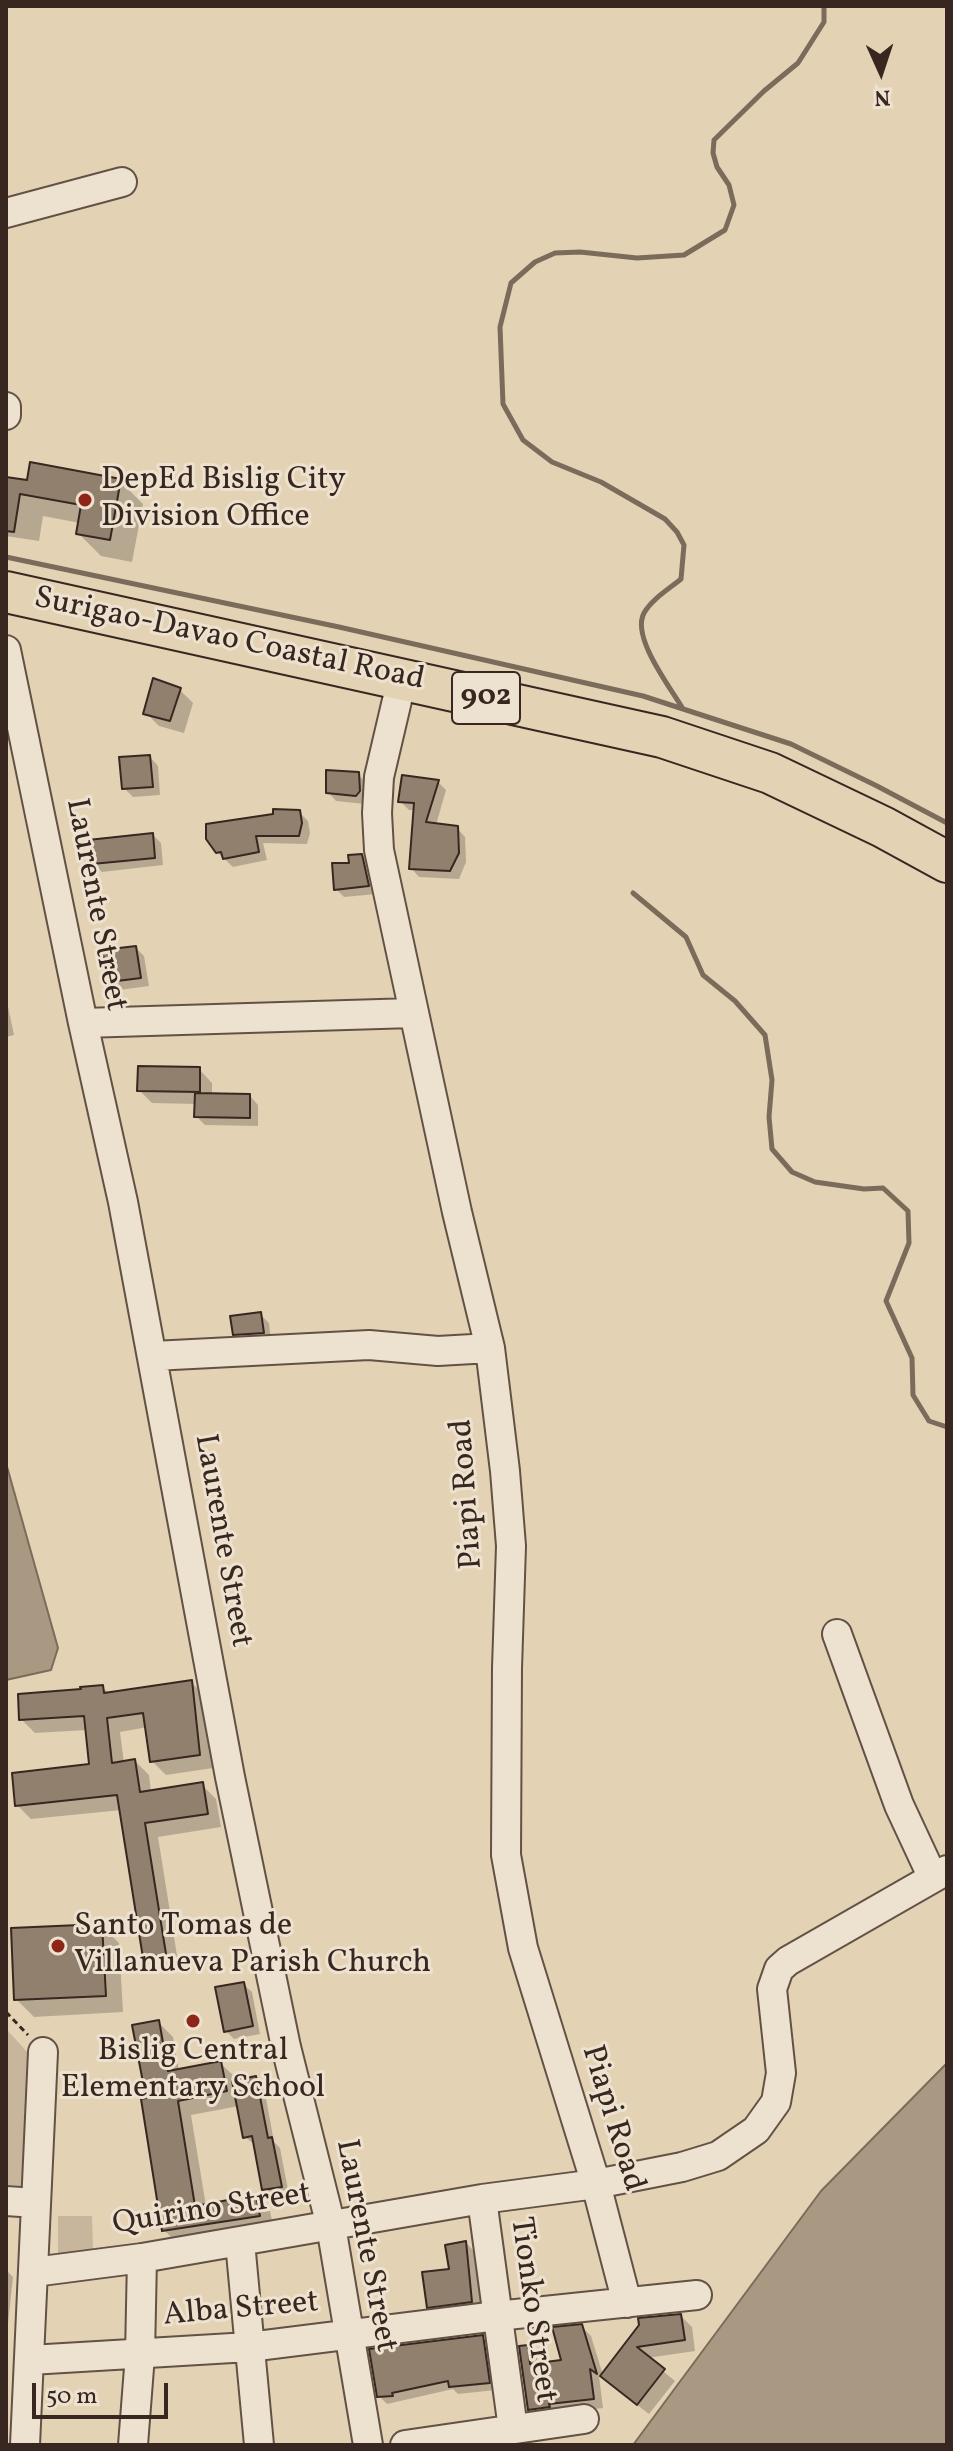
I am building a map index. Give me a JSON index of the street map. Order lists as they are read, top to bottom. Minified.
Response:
{"streets":{"highway":["Surigao-Davao Coastal Road","902"],"street":["Laurente Street","Piapi Road","Quirino Street","Tionko Street","Alba Street"]},"crossings":[["Surigao-Davao Coastal Road","Piapi Road"],["Laurente Street","Quirino Street"],["Laurente Street","Alba Street"],["Piapi Road","Quirino Street"],["Piapi Road","Alba Street"],["Quirino Street","Tionko Street"],["Tionko Street","Alba Street"]],"places":["DepEd Bislig City Division Office","Santo Tomas de Villanueva Parish Church","Bislig Central Elementary School"],"scale_bar":"50 m","north":"bottom"}
